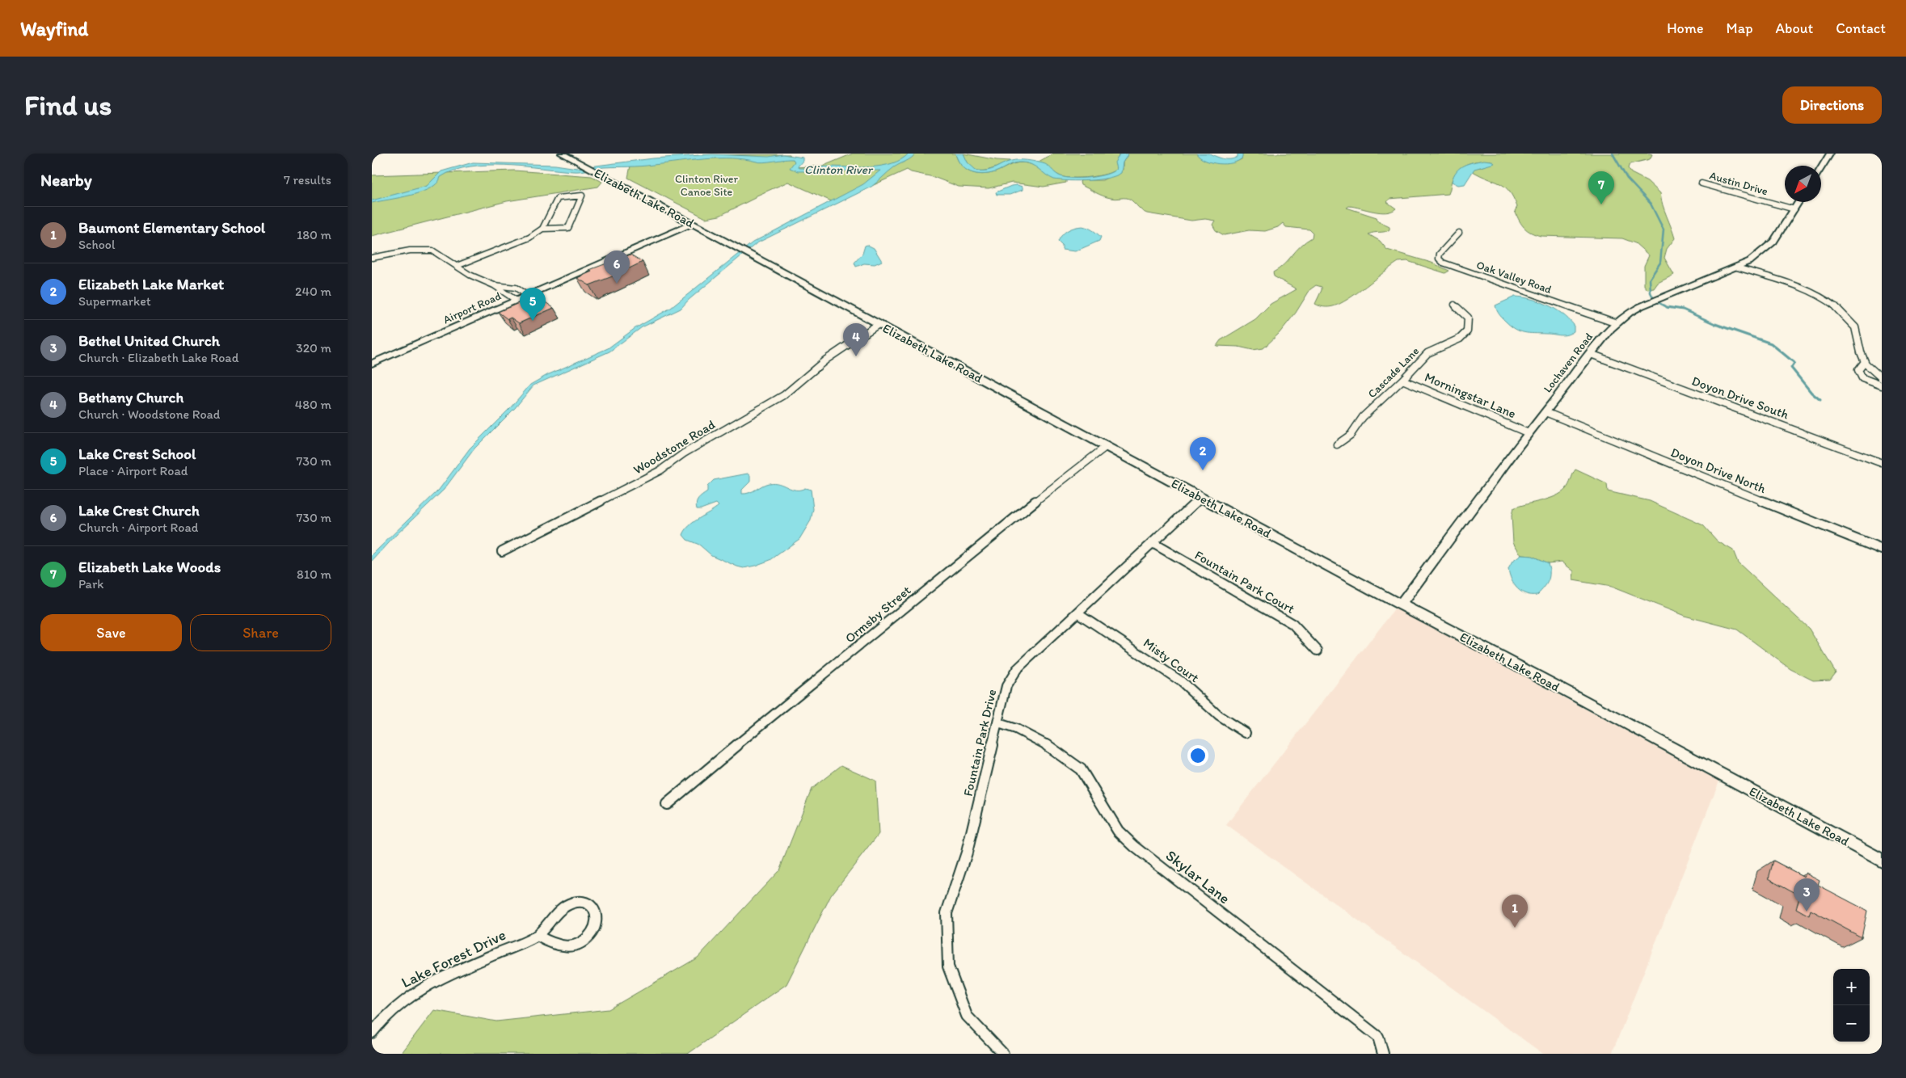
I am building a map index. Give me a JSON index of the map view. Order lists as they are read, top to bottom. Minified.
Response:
{"streets":{"street":["Austin Drive","Elizabeth Lake Road","Oak Valley Road","Airport Road","Lochaven Road","Cascade Lane","Morningstar Lane","Doyon Drive South","Woodstone Road","Doyon Drive North","Fountain Park Court","Ormsby Street","Misty Court","Fountain Park Drive","Skylar Lane","Lake Forest Drive"]},"crossings":[["Austin Drive","Lochaven Road"],["Elizabeth Lake Road","Airport Road"],["Elizabeth Lake Road","Lochaven Road"],["Elizabeth Lake Road","Woodstone Road"],["Elizabeth Lake Road","Ormsby Street"],["Elizabeth Lake Road","Fountain Park Drive"],["Oak Valley Road","Lochaven Road"],["Lochaven Road","Morningstar Lane"],["Lochaven Road","Doyon Drive South"],["Lochaven Road","Doyon Drive North"],["Cascade Lane","Morningstar Lane"],["Fountain Park Court","Fountain Park Drive"],["Misty Court","Fountain Park Drive"],["Fountain Park Drive","Skylar Lane"]],"water":["Clinton River"],"parks":["Clinton River Canoe Site"],"north":"bottom left","page":{"header":"Wayfind","nav":["Home","Map","About","Contact"],"buttons":["Directions",["Save","Share"]],"title":"Find us","heading":["Nearby","7 results"],"pins":["7","6","5","4","2","3","1"],"list":[{"mark":"1","name":"Baumont Elementary School","note":"School","value":"180 m"},{"mark":"2","name":"Elizabeth Lake Market","note":"Supermarket","value":"240 m"},{"mark":"3","name":"Bethel United Church","note":"Church · Elizabeth Lake Road","value":"320 m"},{"mark":"4","name":"Bethany Church","note":"Church · Woodstone Road","value":"480 m"},{"mark":"5","name":"Lake Crest School","note":"Place · Airport Road","value":"730 m"},{"mark":"6","name":"Lake Crest Church","note":"Church · Airport Road","value":"730 m"},{"mark":"7","name":"Elizabeth Lake Woods","note":"Park","value":"810 m"}],"map_buttons":["+","−"]}}
